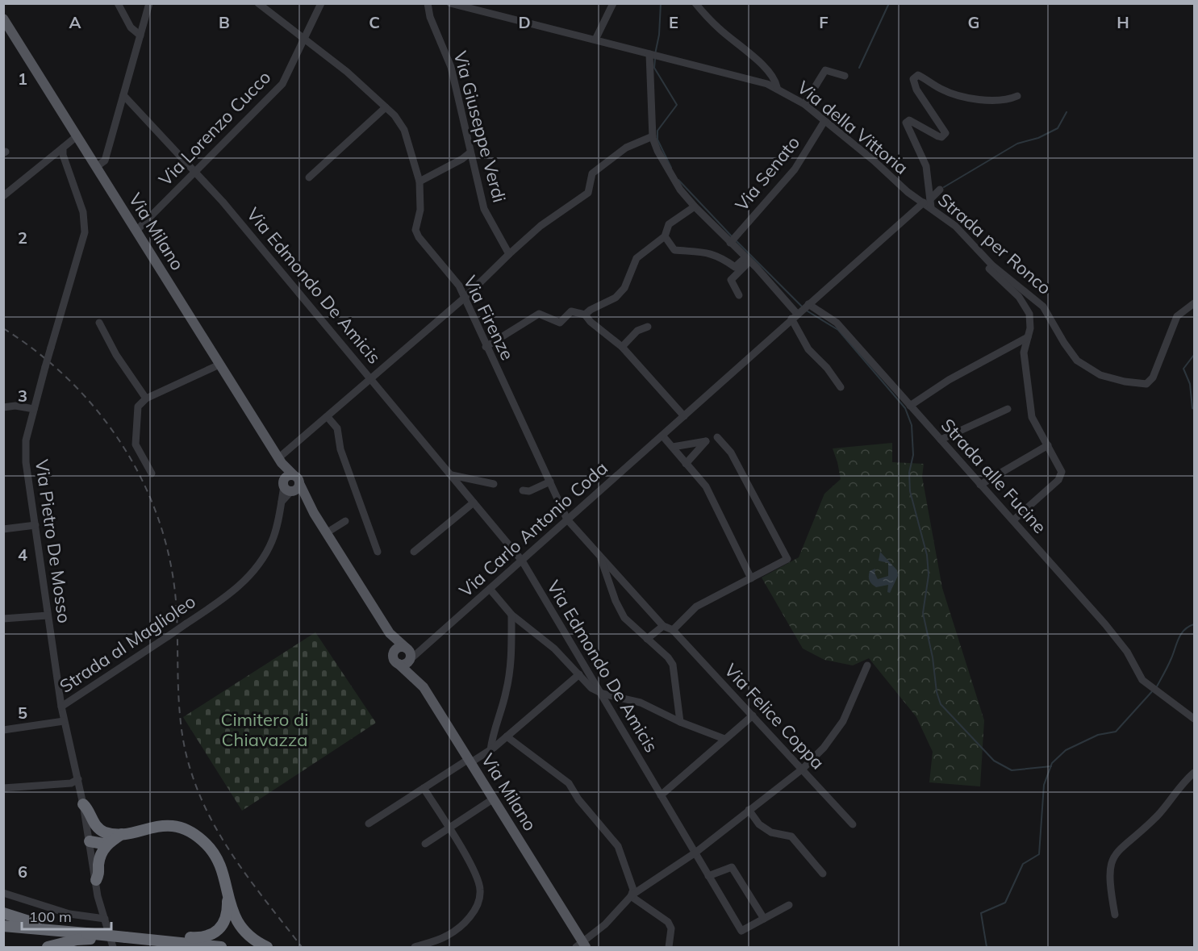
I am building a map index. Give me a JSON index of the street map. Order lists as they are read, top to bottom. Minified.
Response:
{"streets":{"main road":["Via Milano"],"street":["Via Giuseppe Verdi","Via della Vittoria","Via Lorenzo Cucco","Via Senato","Strada per Ronco","Via Edmondo De Amicis","Via Firenze","Strada alle Fucine","Via Carlo Antonio Coda","Via Pietro De Mosso","Strada al Maglioleo","Via Felice Coppa"]},"crossings":[["Via della Vittoria","Via Senato"],["Via della Vittoria","Strada per Ronco"],["Via della Vittoria","Via Carlo Antonio Coda"],["Via Lorenzo Cucco","Via Milano"],["Via Lorenzo Cucco","Via Edmondo De Amicis"],["Via Lorenzo Cucco","Via Firenze"],["Via Milano","Via Carlo Antonio Coda"],["Via Milano","Strada al Maglioleo"],["Strada per Ronco","Via Carlo Antonio Coda"],["Via Edmondo De Amicis","Via Carlo Antonio Coda"],["Via Firenze","Via Carlo Antonio Coda"],["Via Firenze","Via Felice Coppa"],["Strada alle Fucine","Via Carlo Antonio Coda"],["Via Carlo Antonio Coda","Via Felice Coppa"],["Via Pietro De Mosso","Strada al Maglioleo"]],"parks":["Cimitero di Chiavazza"],"scale_bar":"100 m","grid":{"columns":["A","B","C","D","E","F","G","H"],"rows":["1","2","3","4","5","6"]}}
